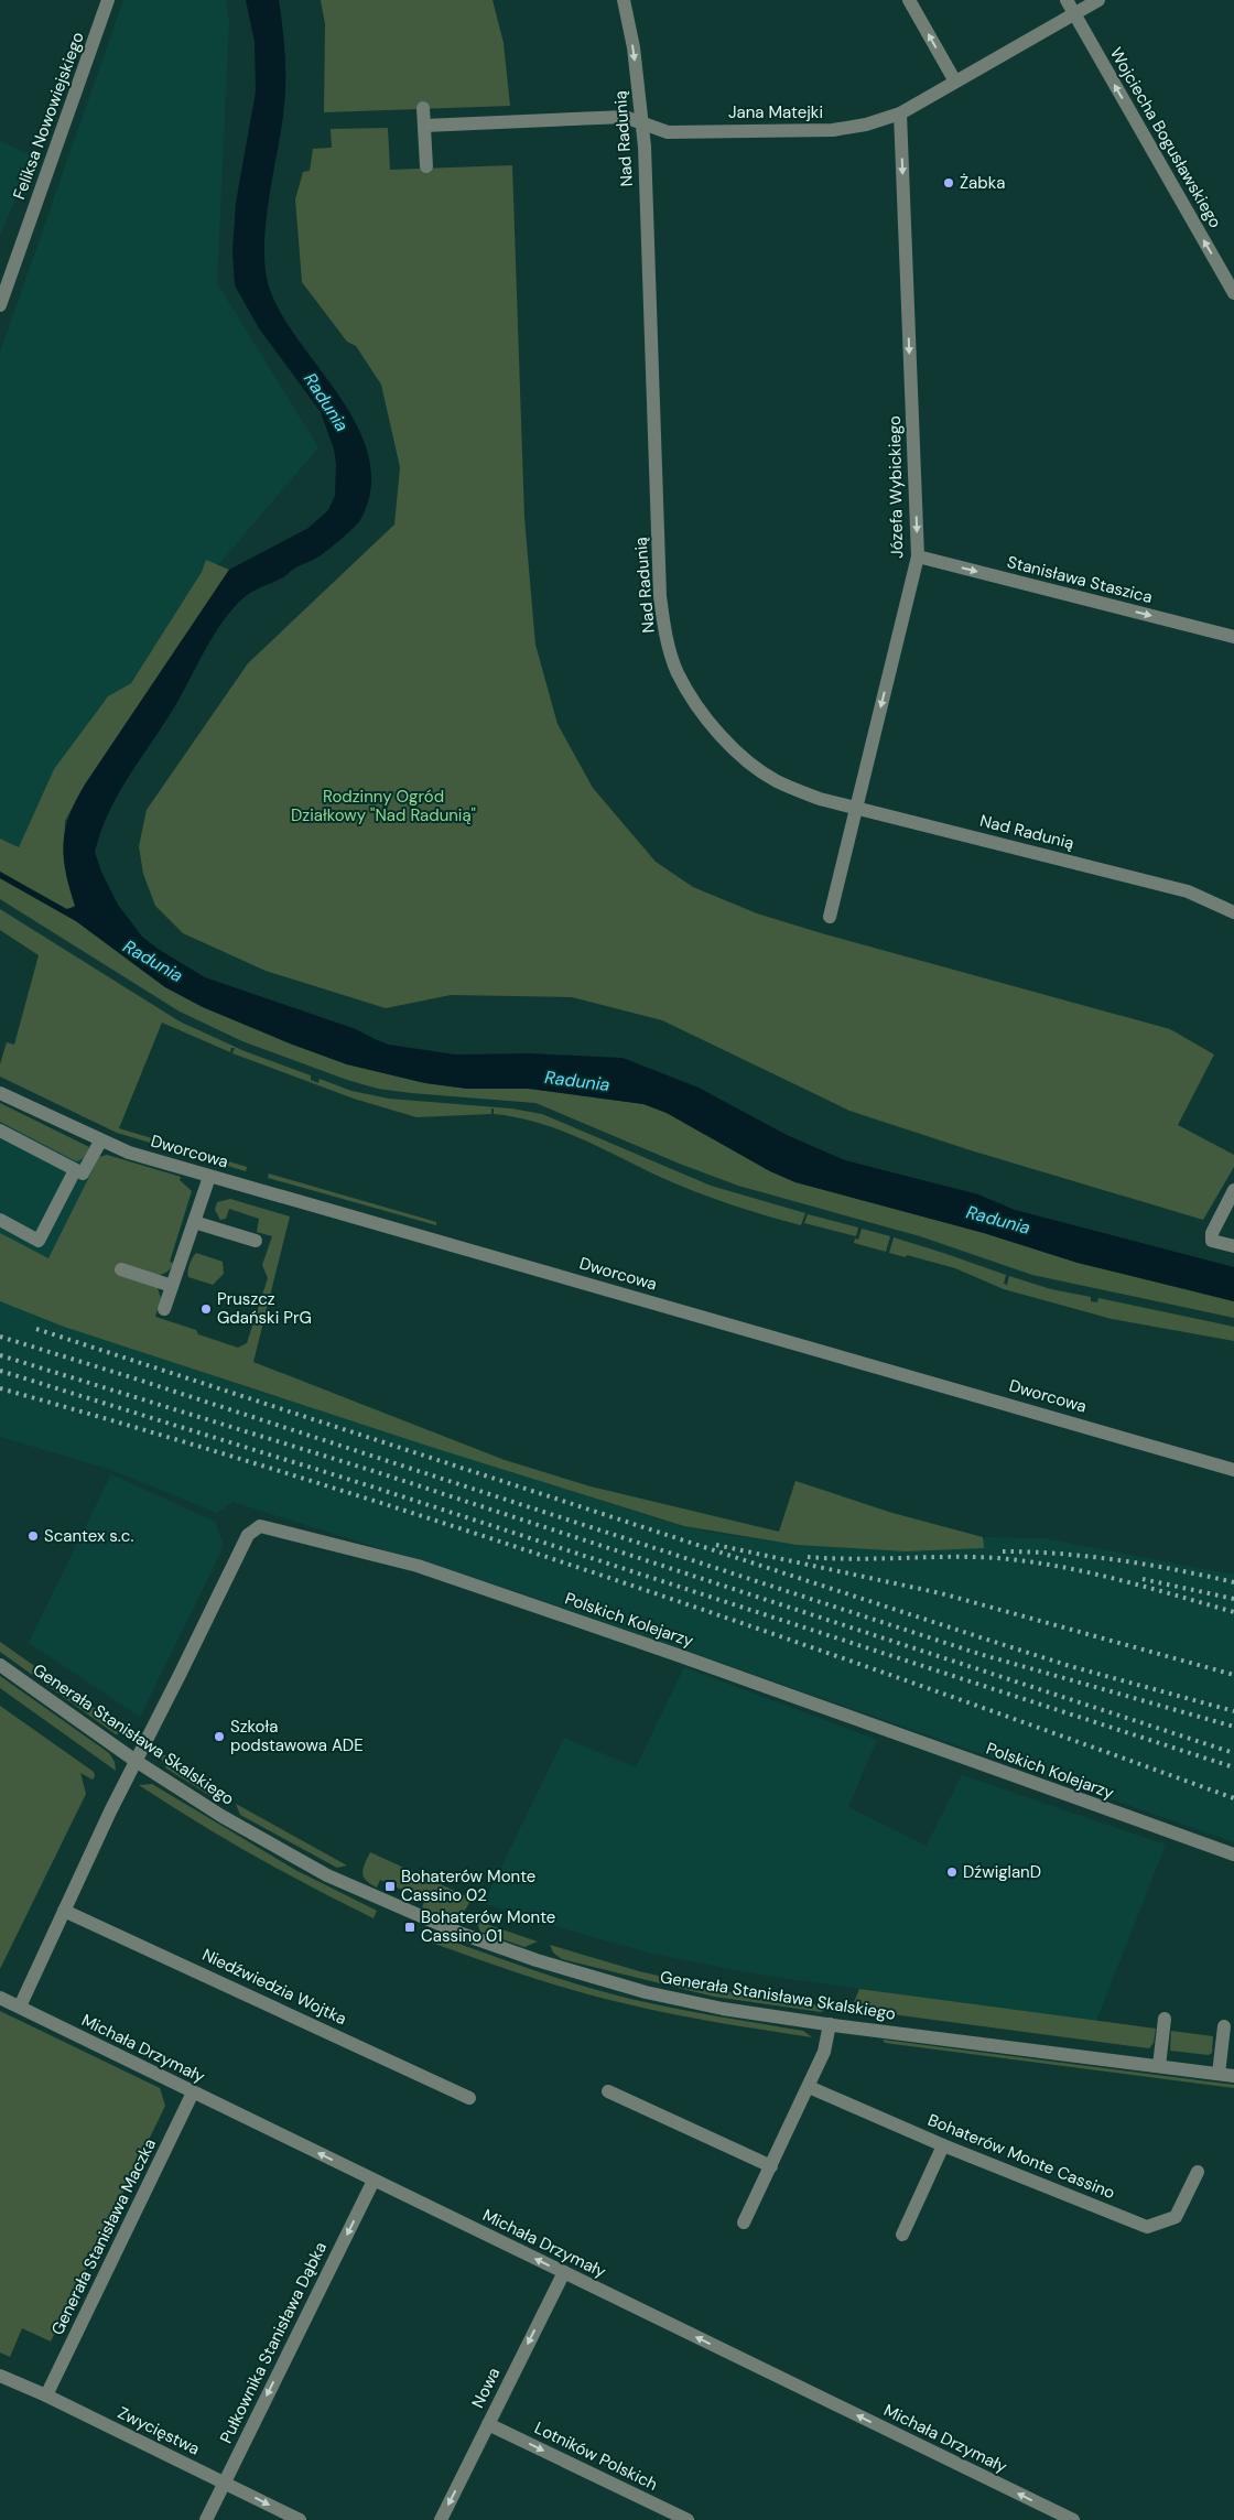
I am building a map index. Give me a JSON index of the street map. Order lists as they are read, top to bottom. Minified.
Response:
{"streets":{"street":["Jana Matejki","Feliksa Nowowiejskiego","Wojciecha Bogusławskiego","Nad Radunią","Józefa Wybickiego","Stanisława Staszica","Dworcowa","Polskich Kolejarzy","Generała Stanisława Skalskiego","Niedźwiedzia Wojtka","Michała Drzymały","Bohaterów Monte Cassino","Generała Stanisława Maczka","Pułkownika Stanisława Dąbka","Nowa","Zwycięstwa","Lotników Polskich"]},"crossings":[["Jana Matejki","Wojciecha Bogusławskiego"],["Jana Matejki","Nad Radunią"],["Jana Matejki","Józefa Wybickiego"],["Nad Radunią","Józefa Wybickiego"],["Józefa Wybickiego","Stanisława Staszica"],["Polskich Kolejarzy","Generała Stanisława Skalskiego"],["Polskich Kolejarzy","Niedźwiedzia Wojtka"],["Polskich Kolejarzy","Michała Drzymały"],["Michała Drzymały","Generała Stanisława Maczka"],["Michała Drzymały","Pułkownika Stanisława Dąbka"],["Michała Drzymały","Nowa"],["Generała Stanisława Maczka","Zwycięstwa"],["Pułkownika Stanisława Dąbka","Zwycięstwa"],["Nowa","Lotników Polskich"]],"one_way":["Wojciecha Bogusławskiego","Józefa Wybickiego","Stanisława Staszica","Michała Drzymały","Pułkownika Stanisława Dąbka","Nowa","Lotników Polskich"],"water":["Radunia"],"parks":["Rodzinny Ogród Działkowy \"Nad Radunią\""],"places":{"other":["Żabka","Pruszcz Gdański PrG","Scantex s.c.","Szkoła podstawowa ADE","DźwiglanD"],"transit":["Bohaterów Monte Cassino 02","Bohaterów Monte Cassino 01"]}}
